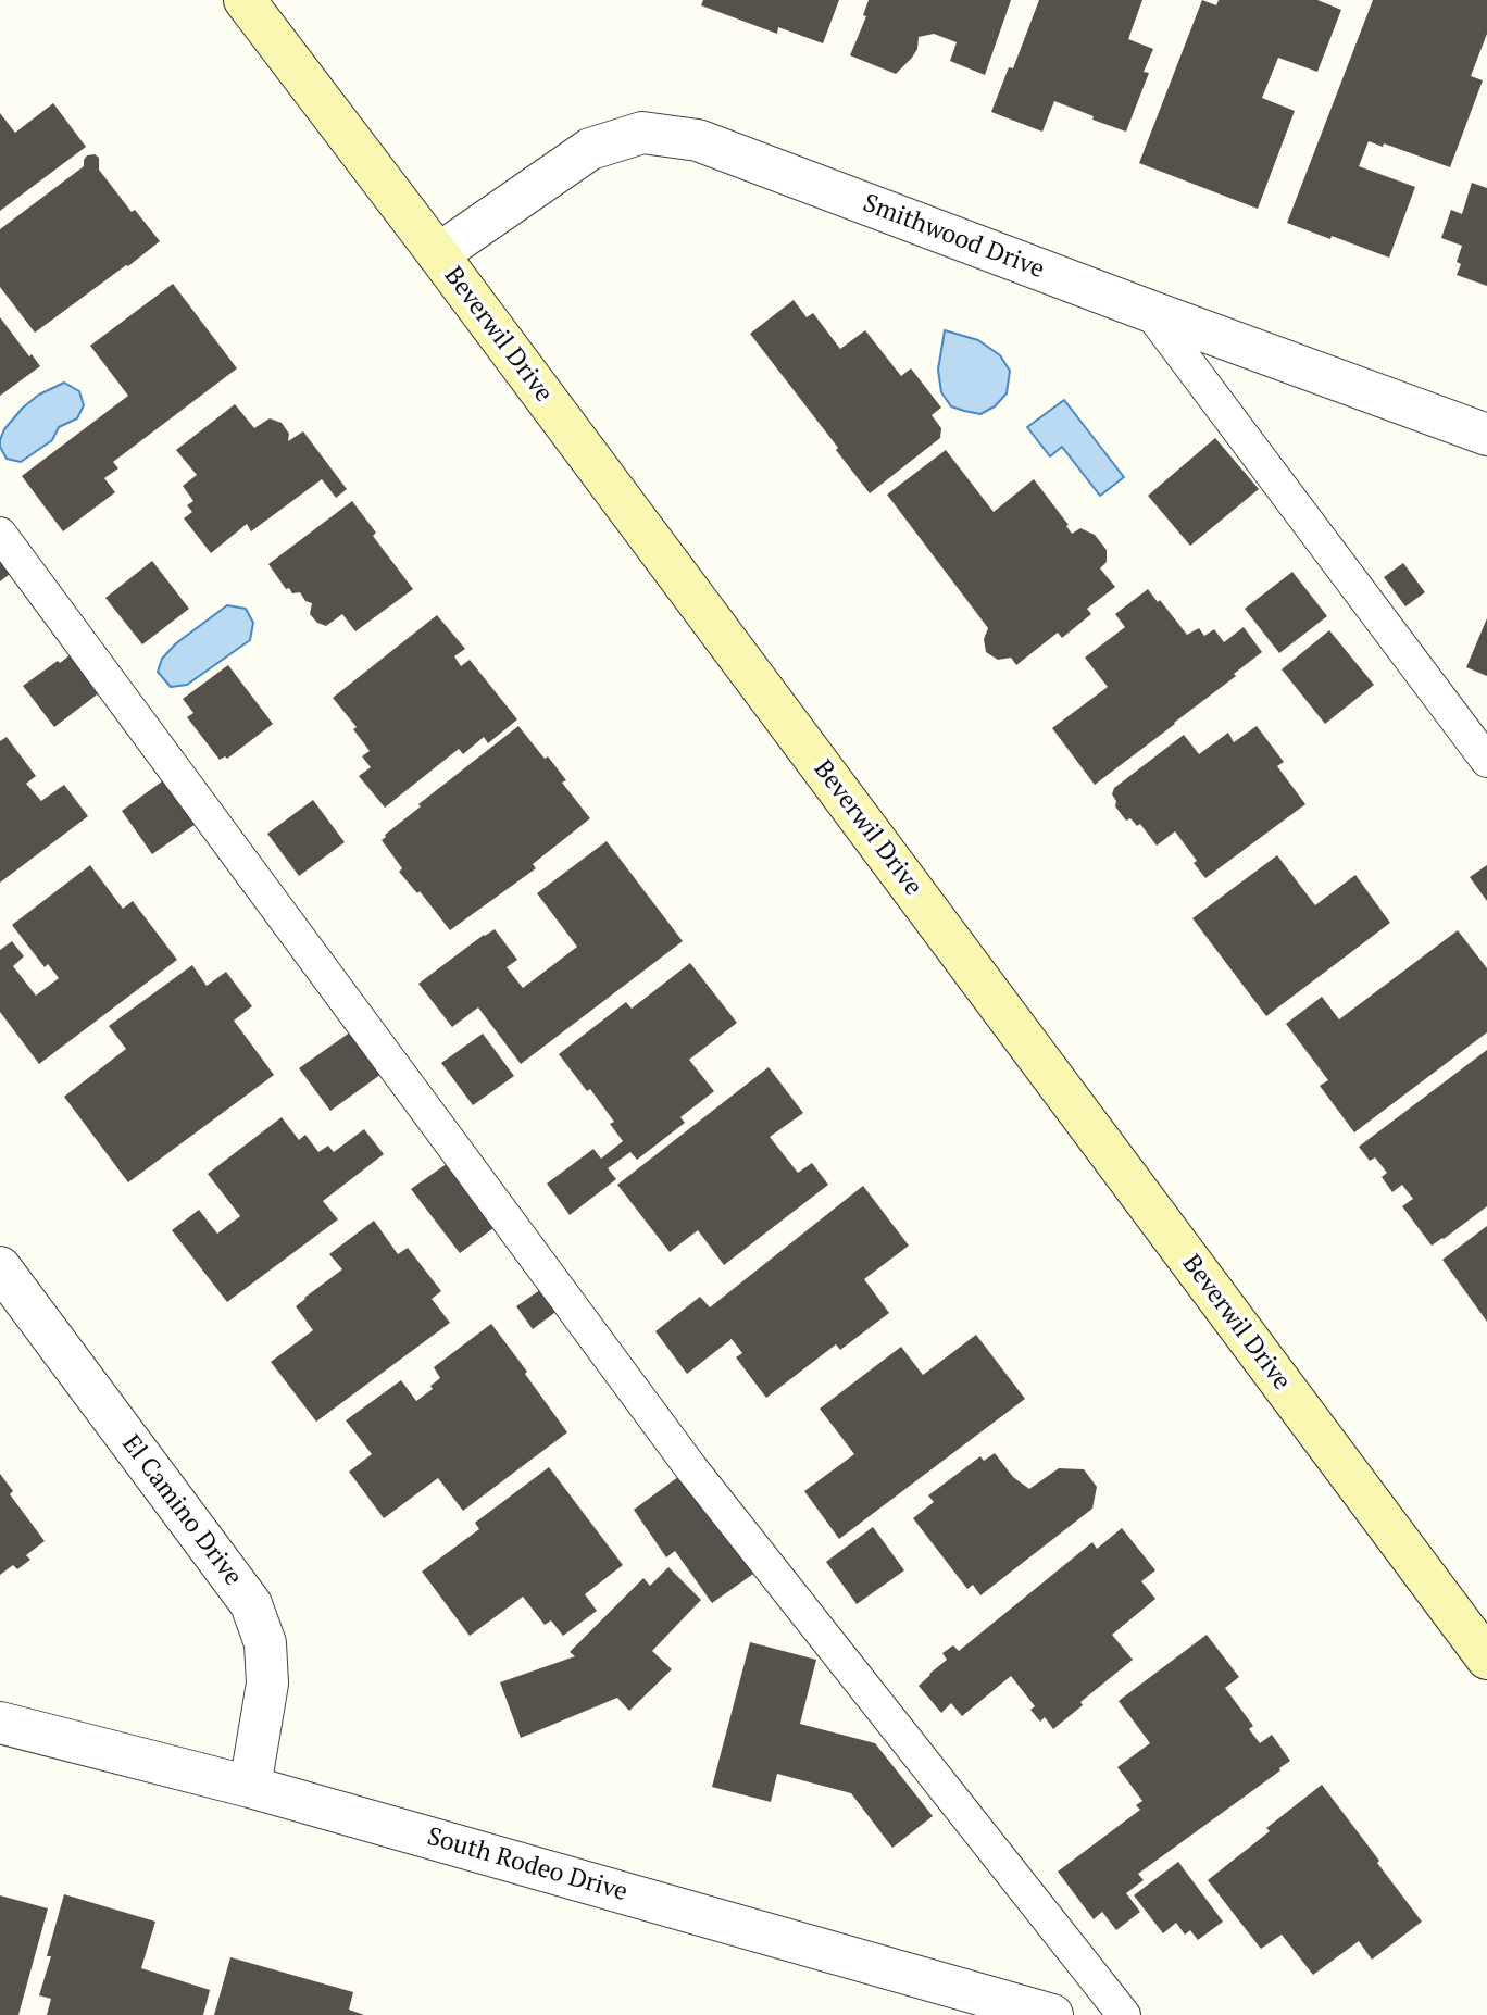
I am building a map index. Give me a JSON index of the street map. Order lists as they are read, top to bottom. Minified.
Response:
{"streets":{"street":["Smithwood Drive","Beverwil Drive","El Camino Drive","South Rodeo Drive"]},"crossings":[["Smithwood Drive","Beverwil Drive"],["El Camino Drive","South Rodeo Drive"]]}
